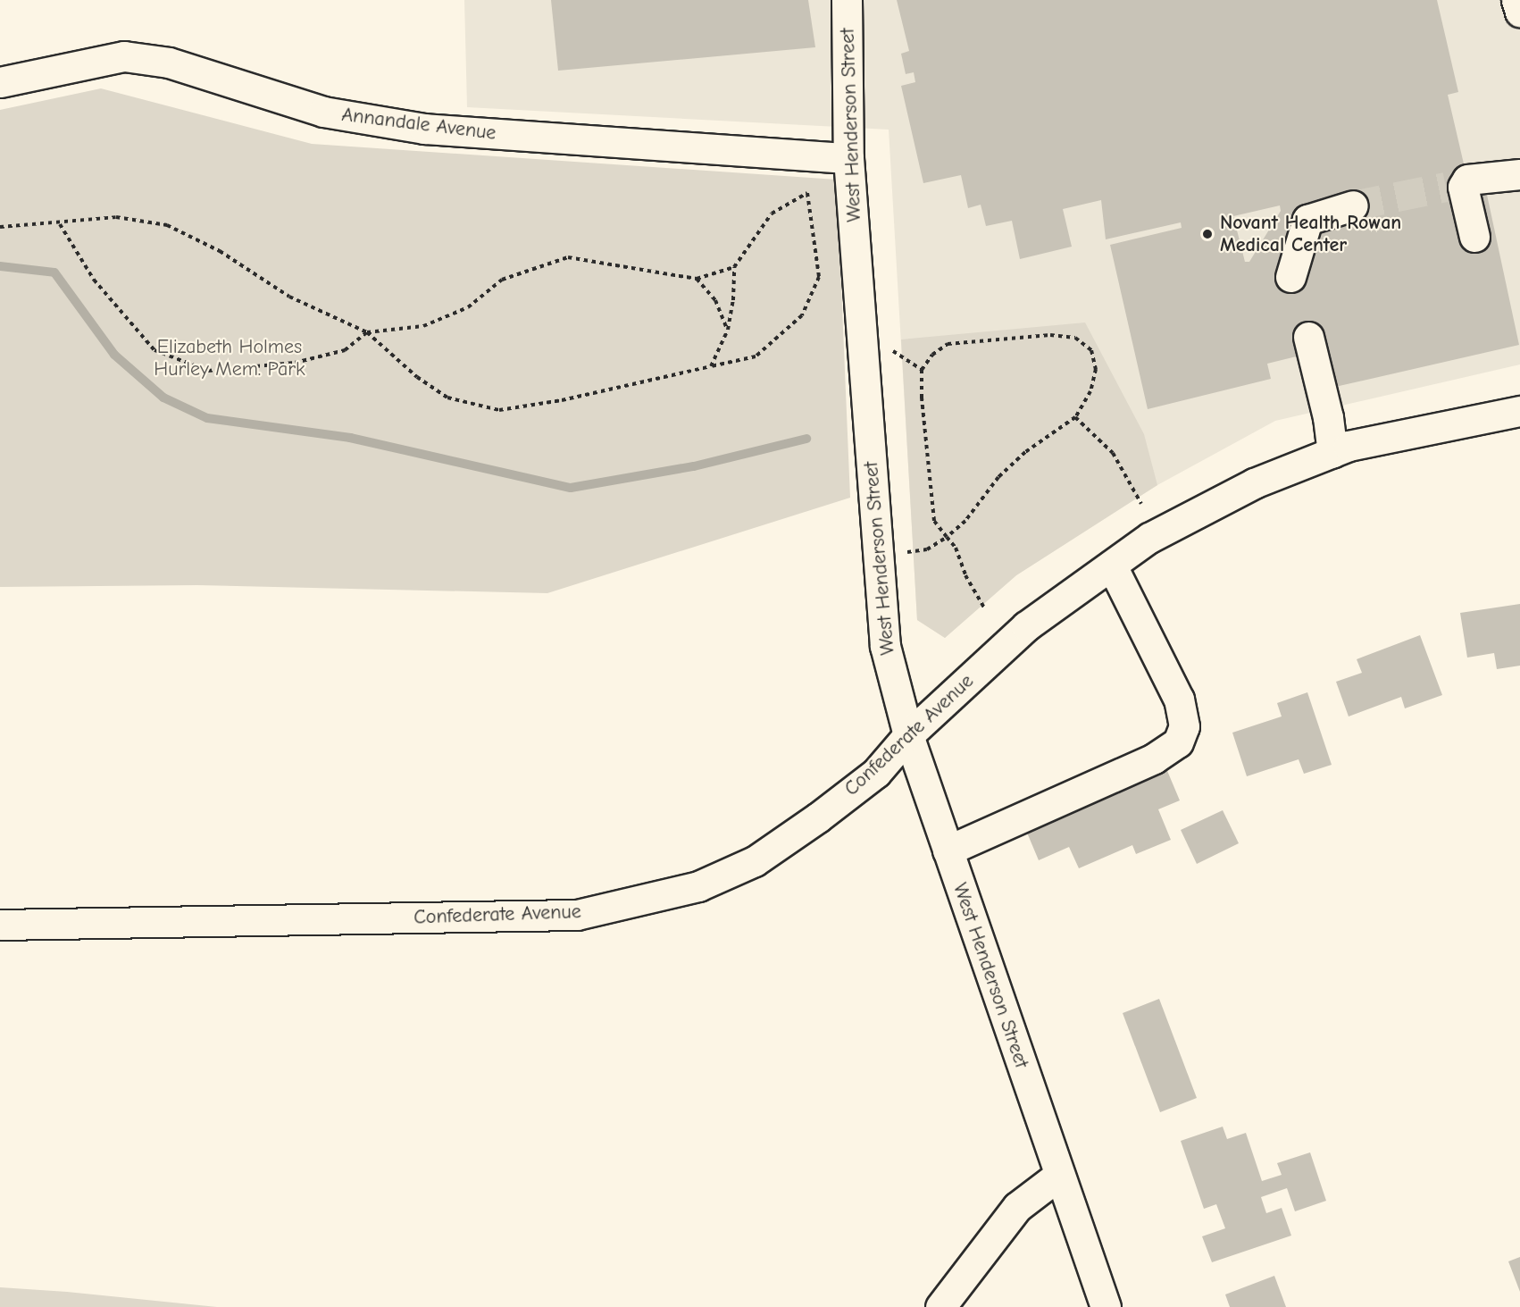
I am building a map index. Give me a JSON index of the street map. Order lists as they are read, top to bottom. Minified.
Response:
{"streets":{"street":["Annandale Avenue","West Henderson Street","Confederate Avenue"]},"crossings":[["Annandale Avenue","West Henderson Street"],["West Henderson Street","Confederate Avenue"]],"parks":["Elizabeth Holmes Hurley Mem. Park"],"places":["Novant Health Rowan Medical Center"]}
